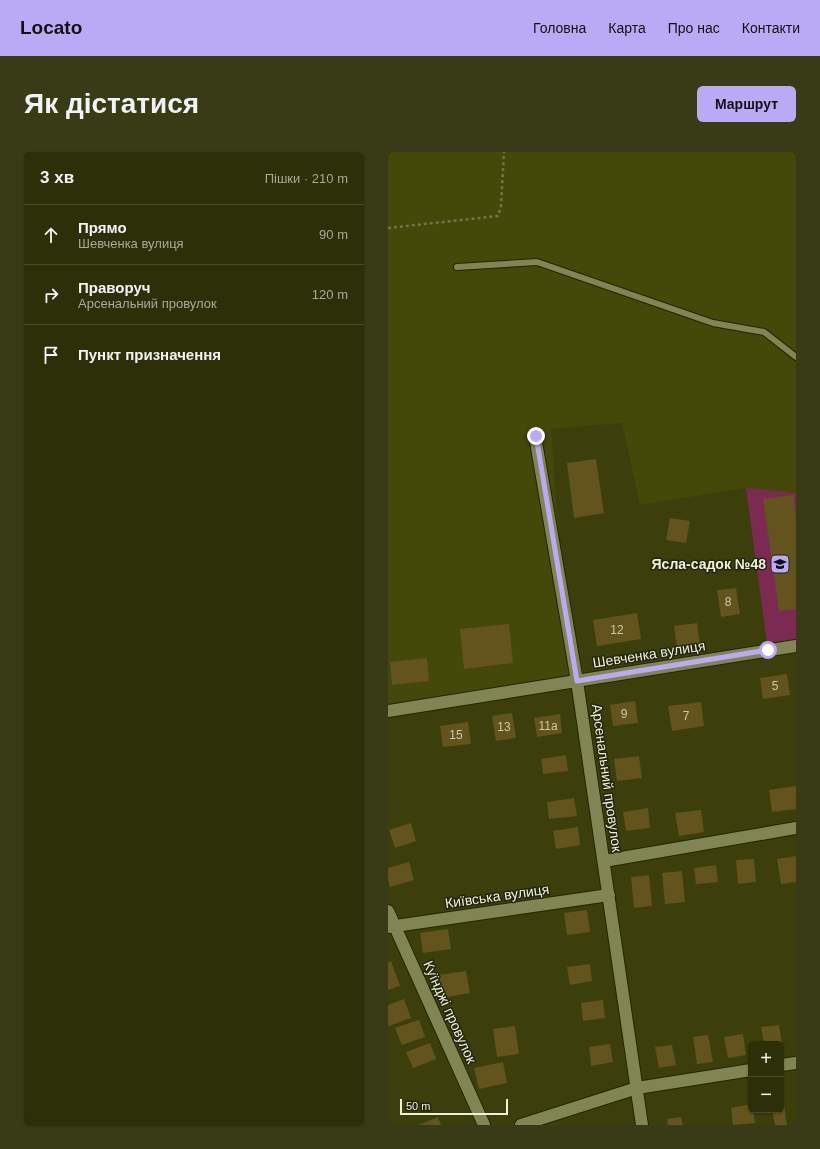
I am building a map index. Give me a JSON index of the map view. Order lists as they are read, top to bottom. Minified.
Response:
{"streets":{"street":["Шевченка вулиця","Арсенальний провулок","Київська вулиця","Куїнджі провулок"]},"crossings":[["Шевченка вулиця","Арсенальний провулок"],["Арсенальний провулок","Київська вулиця"],["Київська вулиця","Куїнджі провулок"]],"places":{"school or university":["Ясла-садок №48"]},"house_numbers":["8","12","5","9","7","11а","13","15"],"scale_bar":"50 m","page":{"header":"Locato","nav":["Головна","Карта","Про нас","Контакти"],"buttons":"Маршрут","title":"Як дістатися","heading":["3 хв","Пішки · 210 m"],"list":[["Прямо","Шевченка вулиця","90 m"],["Праворуч","Арсенальний провулок","120 m"],"Пункт призначення"],"map_buttons":["+","−"],"scale":"50 m"}}
